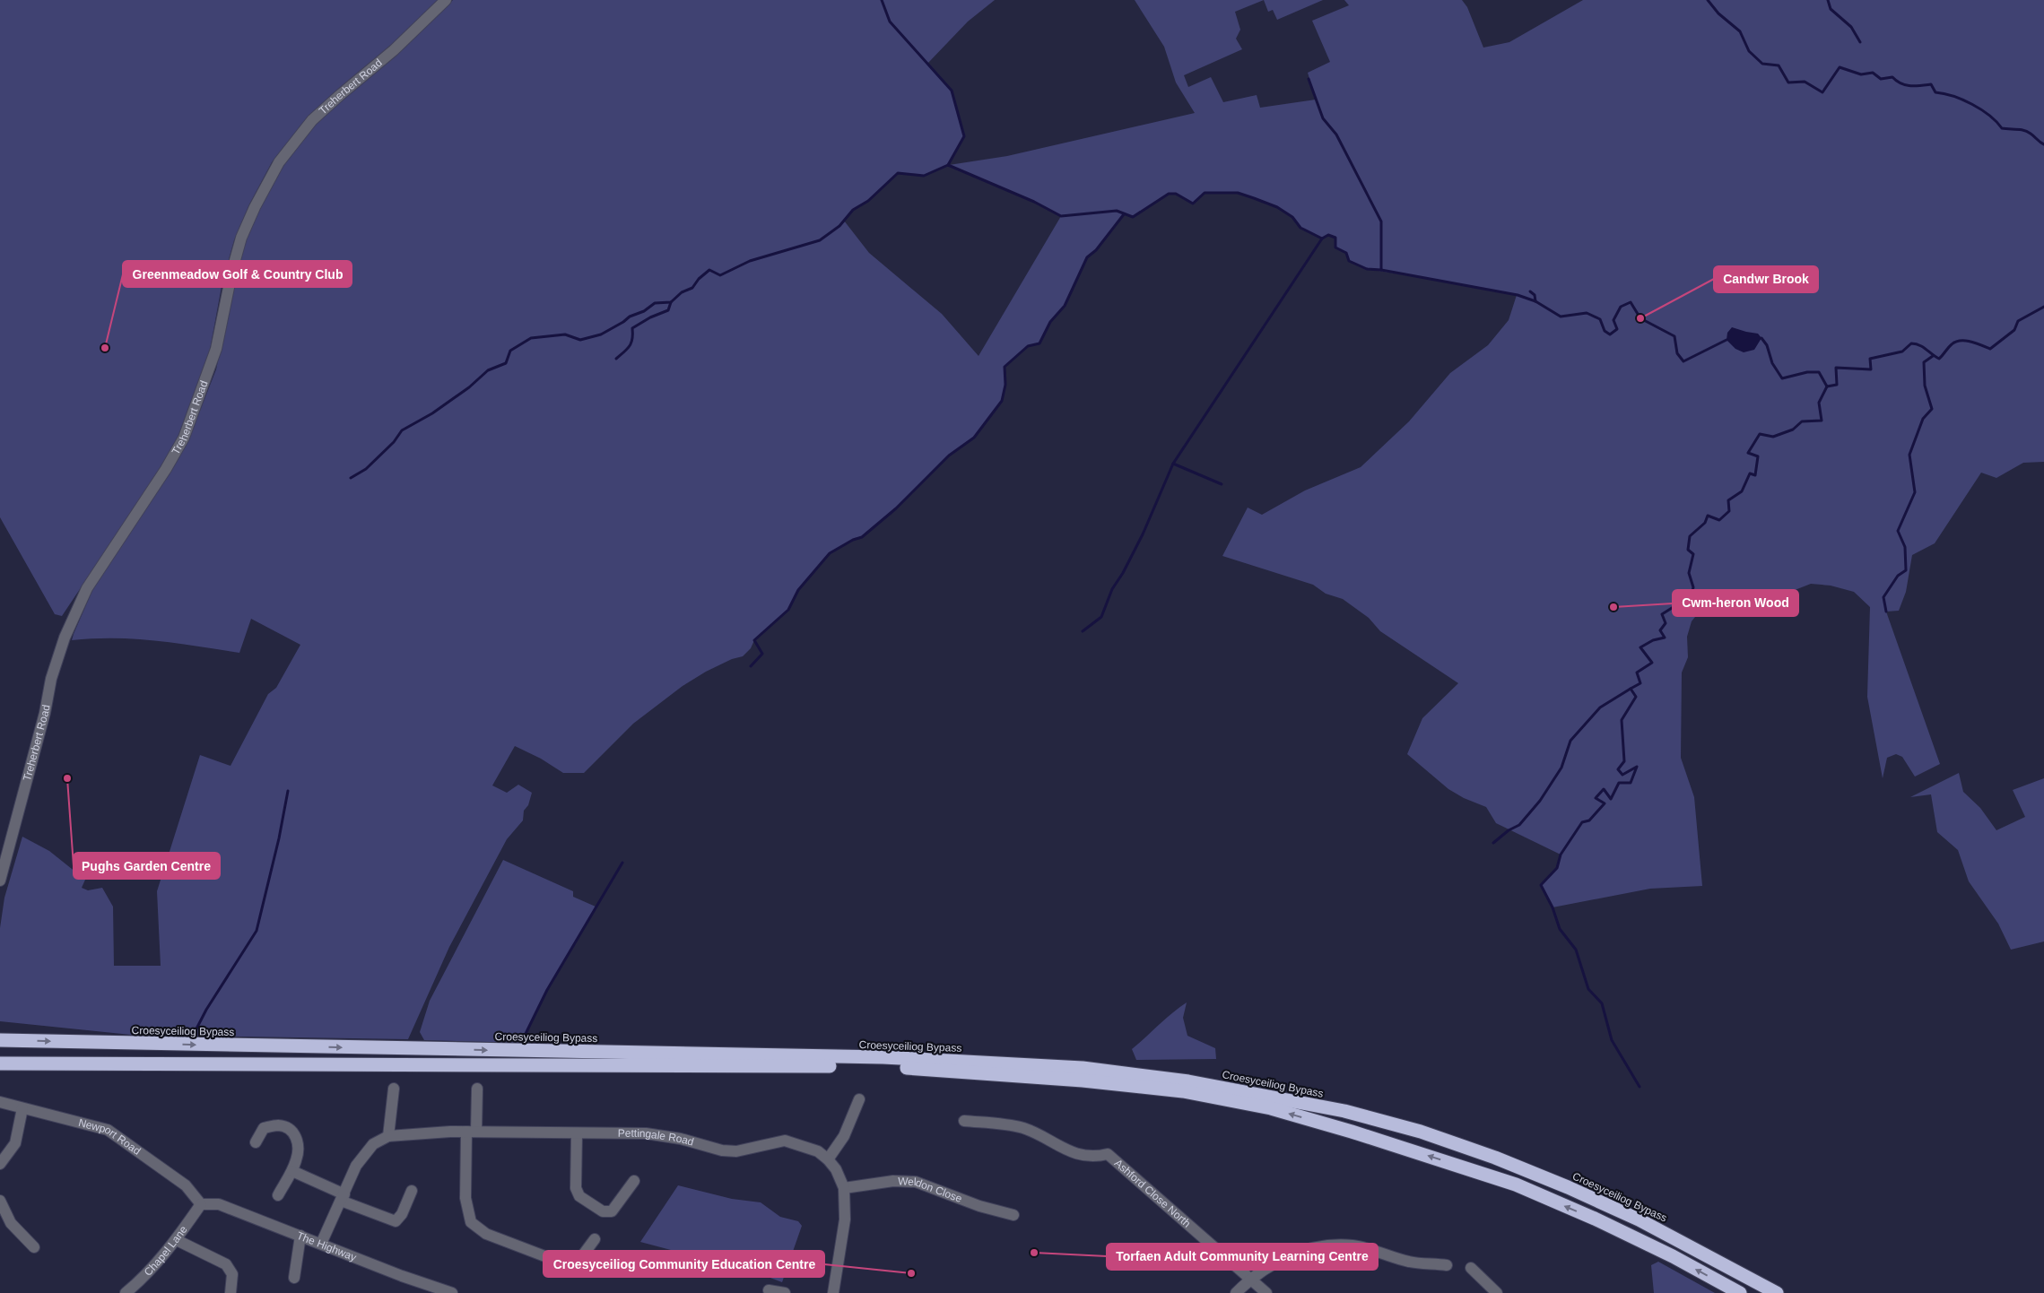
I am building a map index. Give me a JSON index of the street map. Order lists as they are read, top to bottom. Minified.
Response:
{"streets":{"highway":["Croesyceiliog Bypass"],"street":["Treherbert Road","Newport Road","Pettingale Road","Weldon Close","Ashford Close North","The Highway","Chapel Lane"]},"crossings":[["Newport Road","The Highway"],["Newport Road","Chapel Lane"],["Pettingale Road","Weldon Close"],["The Highway","Chapel Lane"]],"places":["Candwr Brook","Greenmeadow Golf & Country Club","Cwm-heron Wood","Pughs Garden Centre","Torfaen Adult Community Learning Centre","Croesyceiliog Community Education Centre"]}
